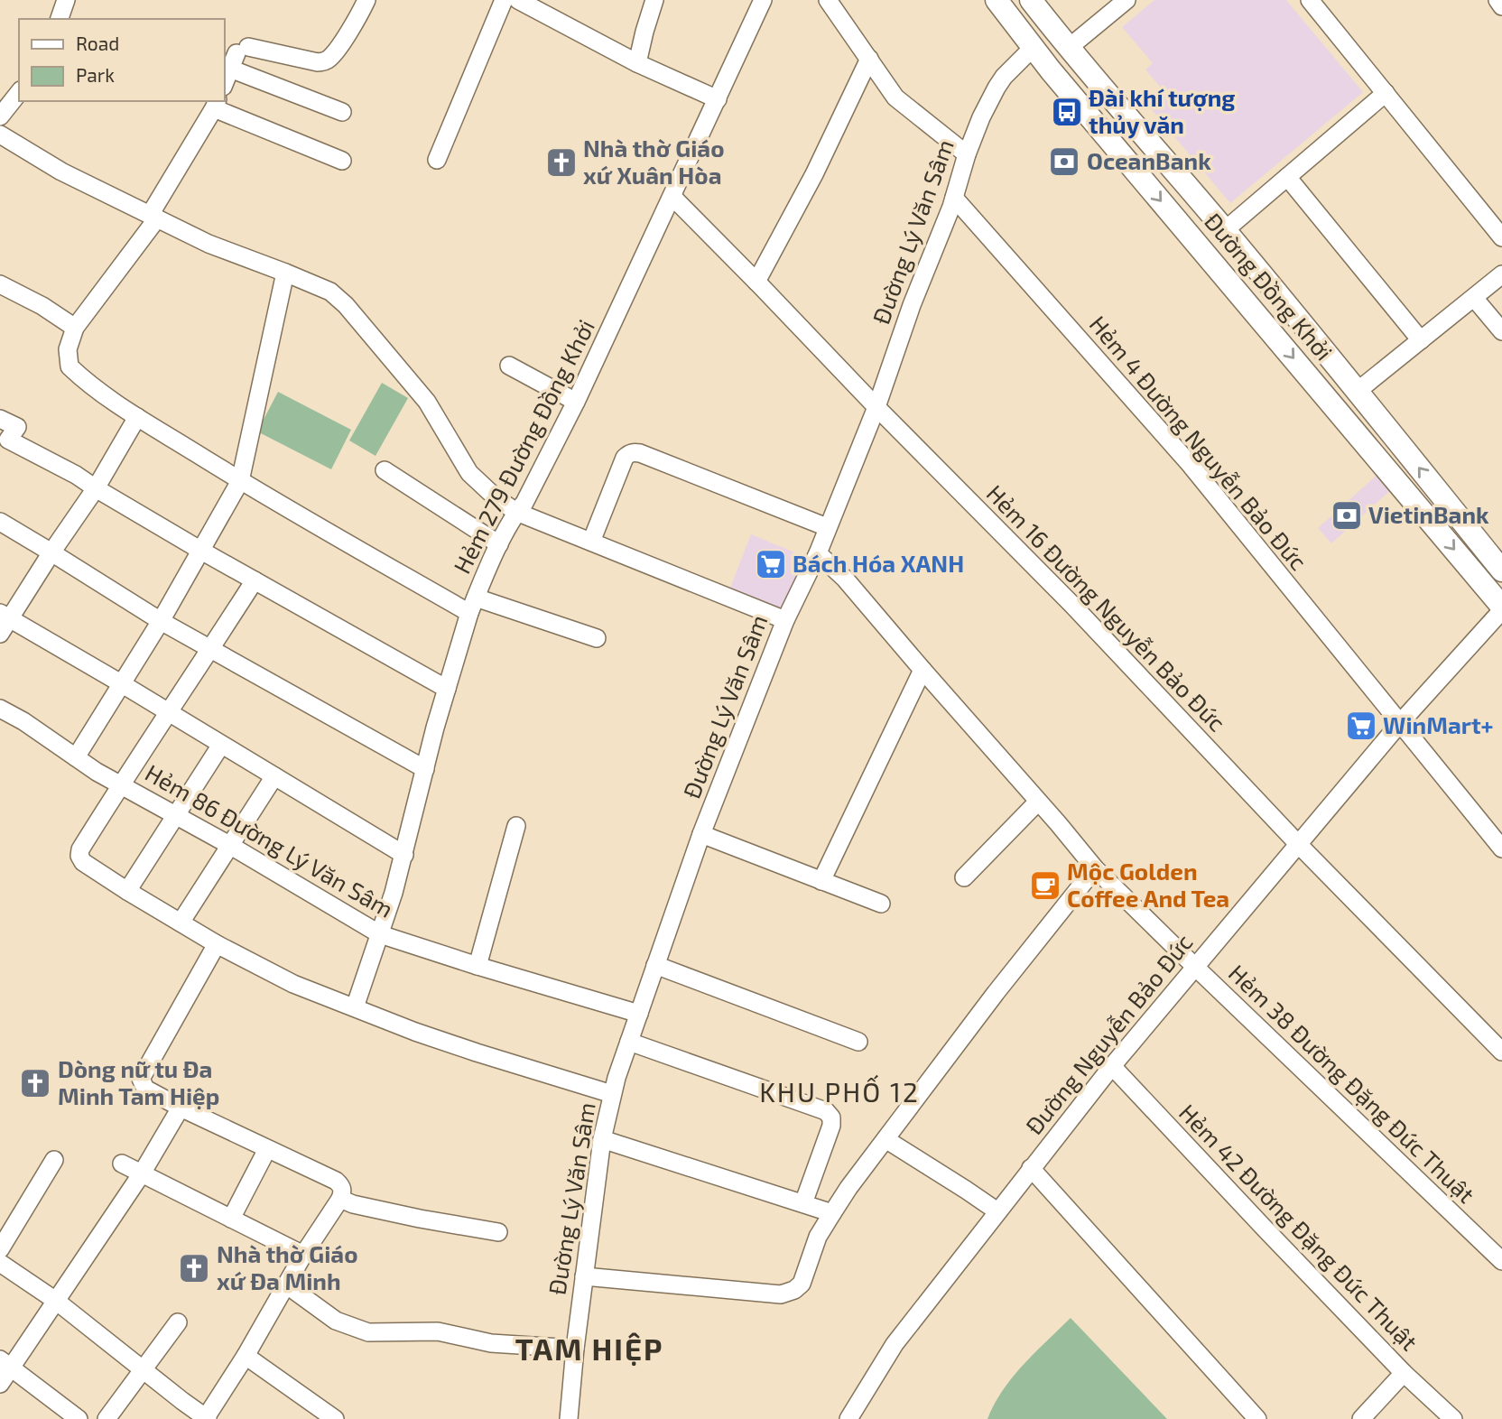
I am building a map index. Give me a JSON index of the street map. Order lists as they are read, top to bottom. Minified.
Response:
{"streets":{"main road":["Đường Đồng Khởi"],"street":["Đường Lý Văn Sâm","Hẻm 4 Đường Nguyễn Bảo Đức","Hẻm 279 Đường Đồng Khởi","Hẻm 16 Đường Nguyễn Bảo Đức","Hẻm 86 Đường Lý Văn Sâm","Đường Nguyễn Bảo Đức","Hẻm 38 Đường Đặng Đức Thuật","Hẻm 42 Đường Đặng Đức Thuật"]},"crossings":[["Đường Lý Văn Sâm","Đường Đồng Khởi"],["Đường Lý Văn Sâm","Hẻm 4 Đường Nguyễn Bảo Đức"],["Đường Lý Văn Sâm","Hẻm 16 Đường Nguyễn Bảo Đức"],["Đường Lý Văn Sâm","Hẻm 86 Đường Lý Văn Sâm"],["Đường Lý Văn Sâm","Hẻm 38 Đường Đặng Đức Thuật"],["Đường Đồng Khởi","Đường Nguyễn Bảo Đức"],["Hẻm 4 Đường Nguyễn Bảo Đức","Đường Nguyễn Bảo Đức"],["Hẻm 279 Đường Đồng Khởi","Hẻm 16 Đường Nguyễn Bảo Đức"],["Hẻm 279 Đường Đồng Khởi","Hẻm 86 Đường Lý Văn Sâm"],["Hẻm 16 Đường Nguyễn Bảo Đức","Đường Nguyễn Bảo Đức"],["Đường Nguyễn Bảo Đức","Hẻm 38 Đường Đặng Đức Thuật"],["Đường Nguyễn Bảo Đức","Hẻm 42 Đường Đặng Đức Thuật"]],"districts":["KHU PHỐ 12","TAM HIỆP"],"places":{"bus stop":["Đài khí tượng thủy văn"],"bank":["OceanBank","VietinBank"],"church":["Nhà thờ Giáo xứ Xuân Hòa","Dòng nữ tu Đa Minh Tam Hiệp","Nhà thờ Giáo xứ Đa Minh"],"supermarket":["Bách Hóa XANH","WinMart+"],"cafe":["Mộc Golden Coffee And Tea"]},"legend":["Road","Park"]}
